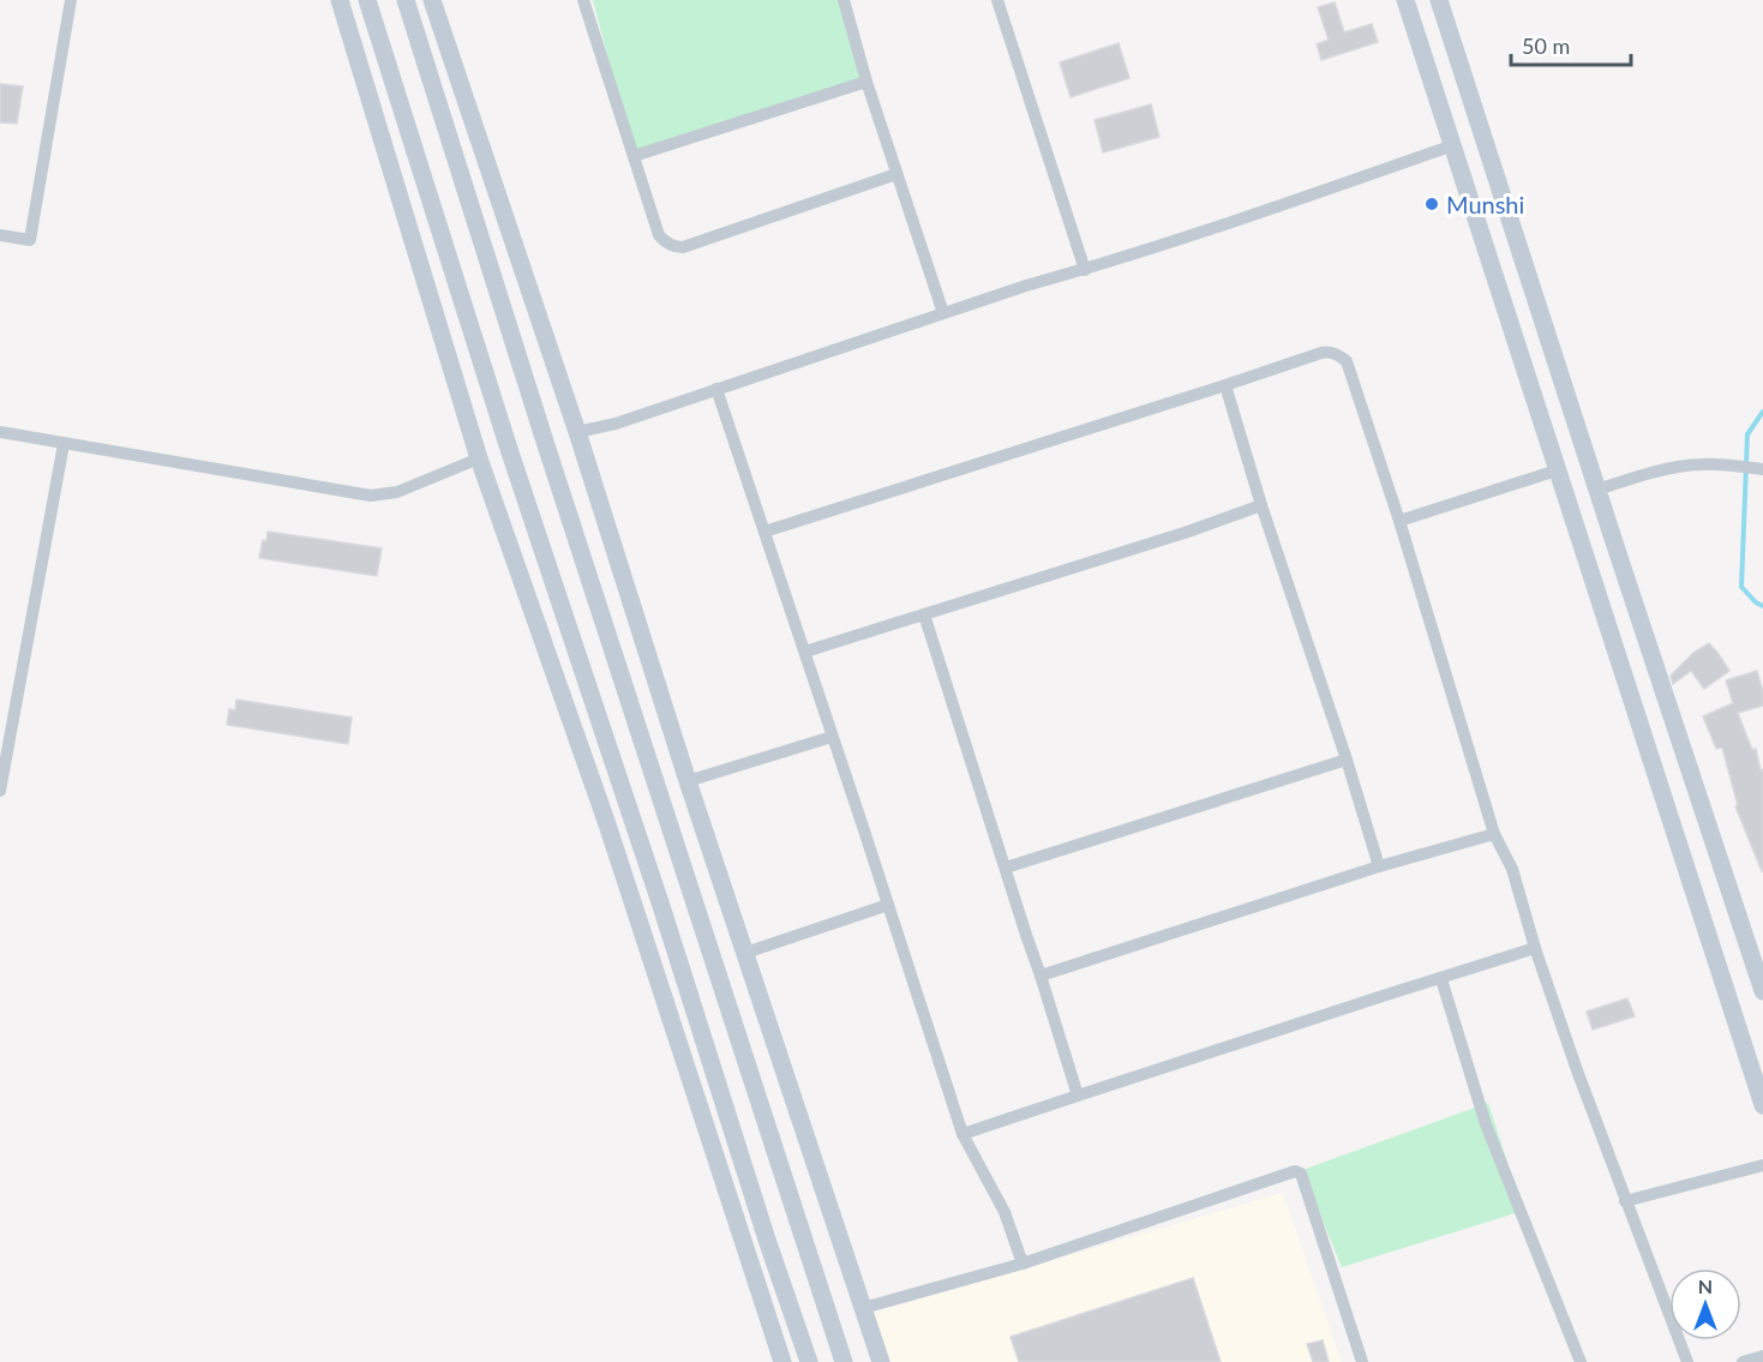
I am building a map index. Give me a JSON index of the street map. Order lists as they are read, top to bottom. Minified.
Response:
{"places":["Munshi"],"scale_bar":"50 m","north":"top"}
